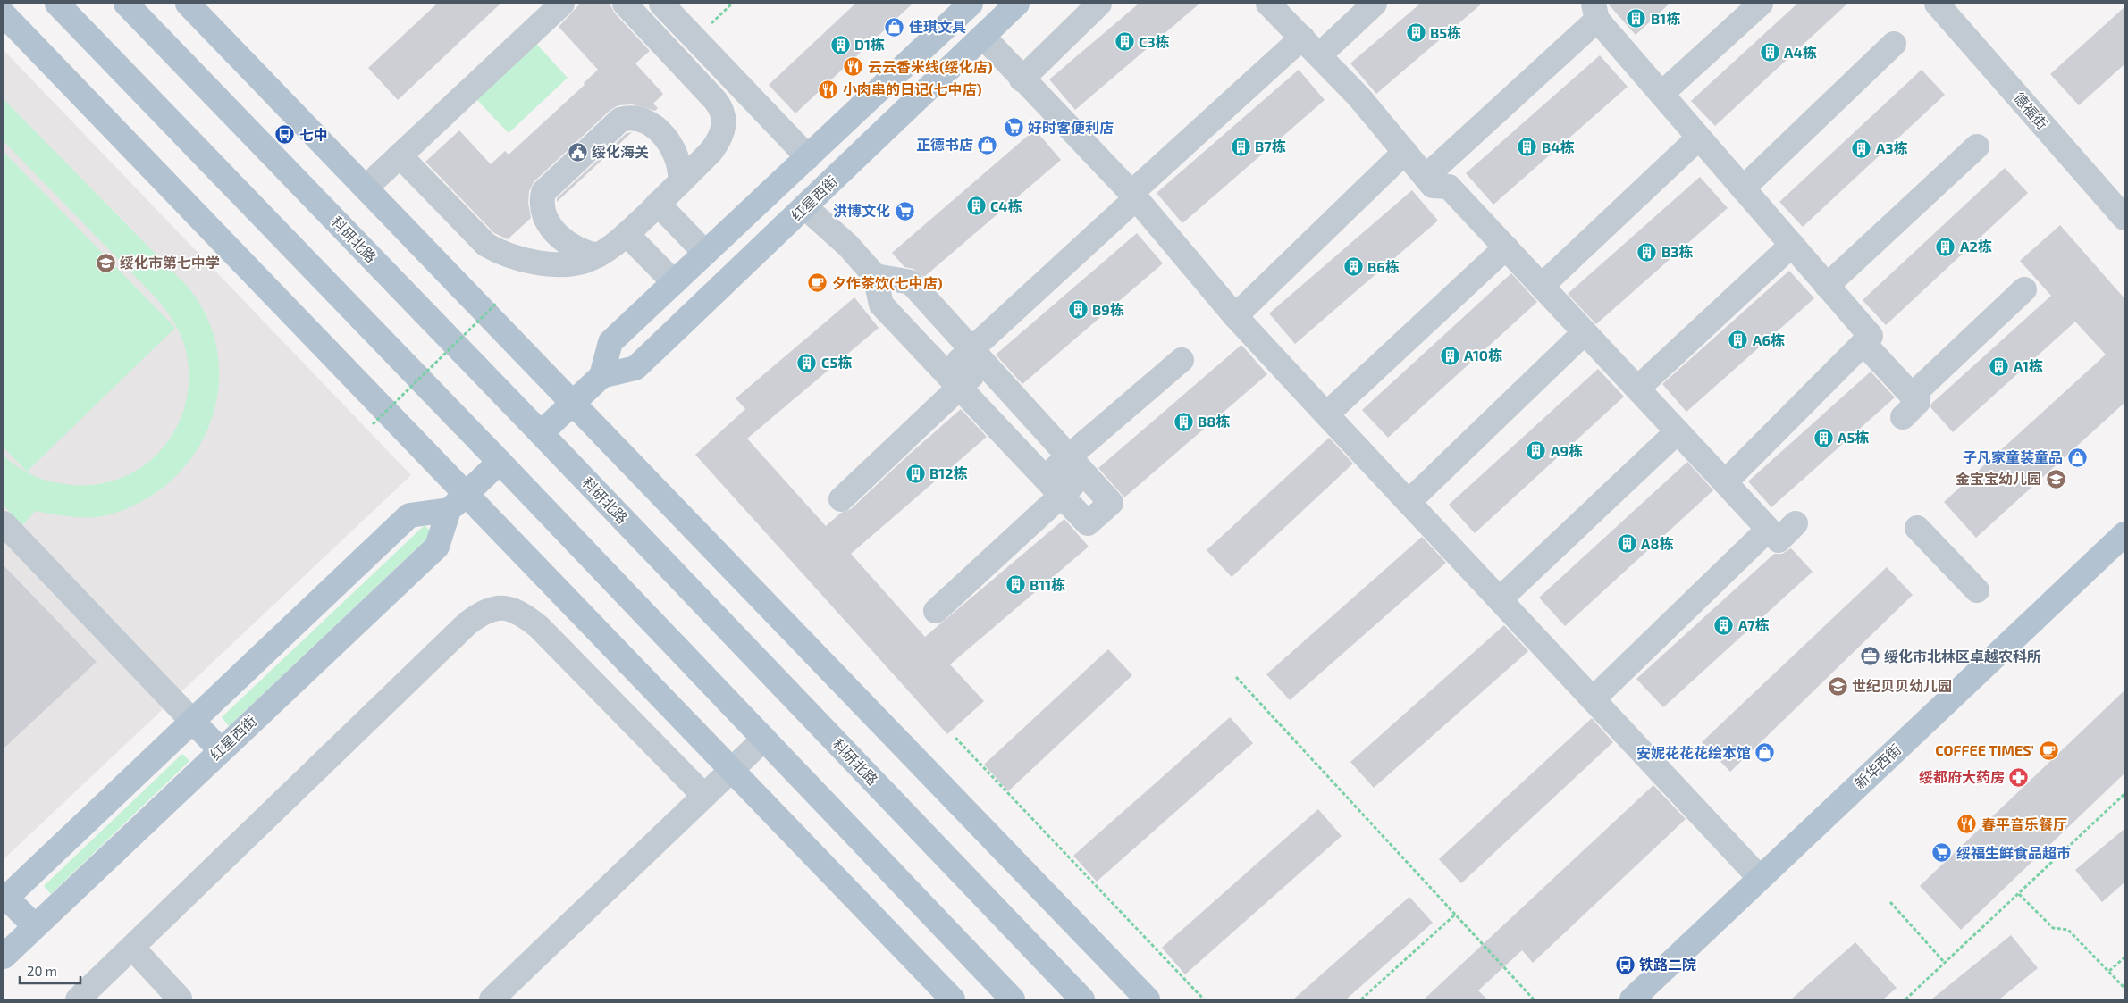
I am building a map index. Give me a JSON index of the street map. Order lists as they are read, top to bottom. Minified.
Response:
{"streets":{"main road":["红星西街","科研北路","新华西街"],"street":["德福街"]},"crossings":[["红星西街","科研北路"]],"places":{"building":["B1栋","B5栋","C3栋","D1栋","A4栋","B7栋","B4栋","A3栋","C4栋","A2栋","B3栋","B6栋","B9栋","A6栋","A10栋","C5栋","A1栋","B8栋","A5栋","A9栋","B12栋","A8栋","B11栋","A7栋"],"shop":["佳琪文具","正德书店","子凡家童装童品","安妮花花花绘本馆"],"restaurant":["云云香米线(绥化店)","小肉串的日记(七中店)","春平音乐餐厅"],"supermarket":["好时客便利店","洪博文化","绥福生鲜食品超市"],"bus stop":["七中","铁路二院"],"public building":["绥化海关"],"school or university":["绥化市第七中学","金宝宝幼儿园","世纪贝贝幼儿园"],"cafe":["夕作茶饮(七中店)","COFFEE TIMES'"],"office":["绥化市北林区卓越农科所"],"pharmacy":["绥都府大药房"]},"scale_bar":"20 m"}
